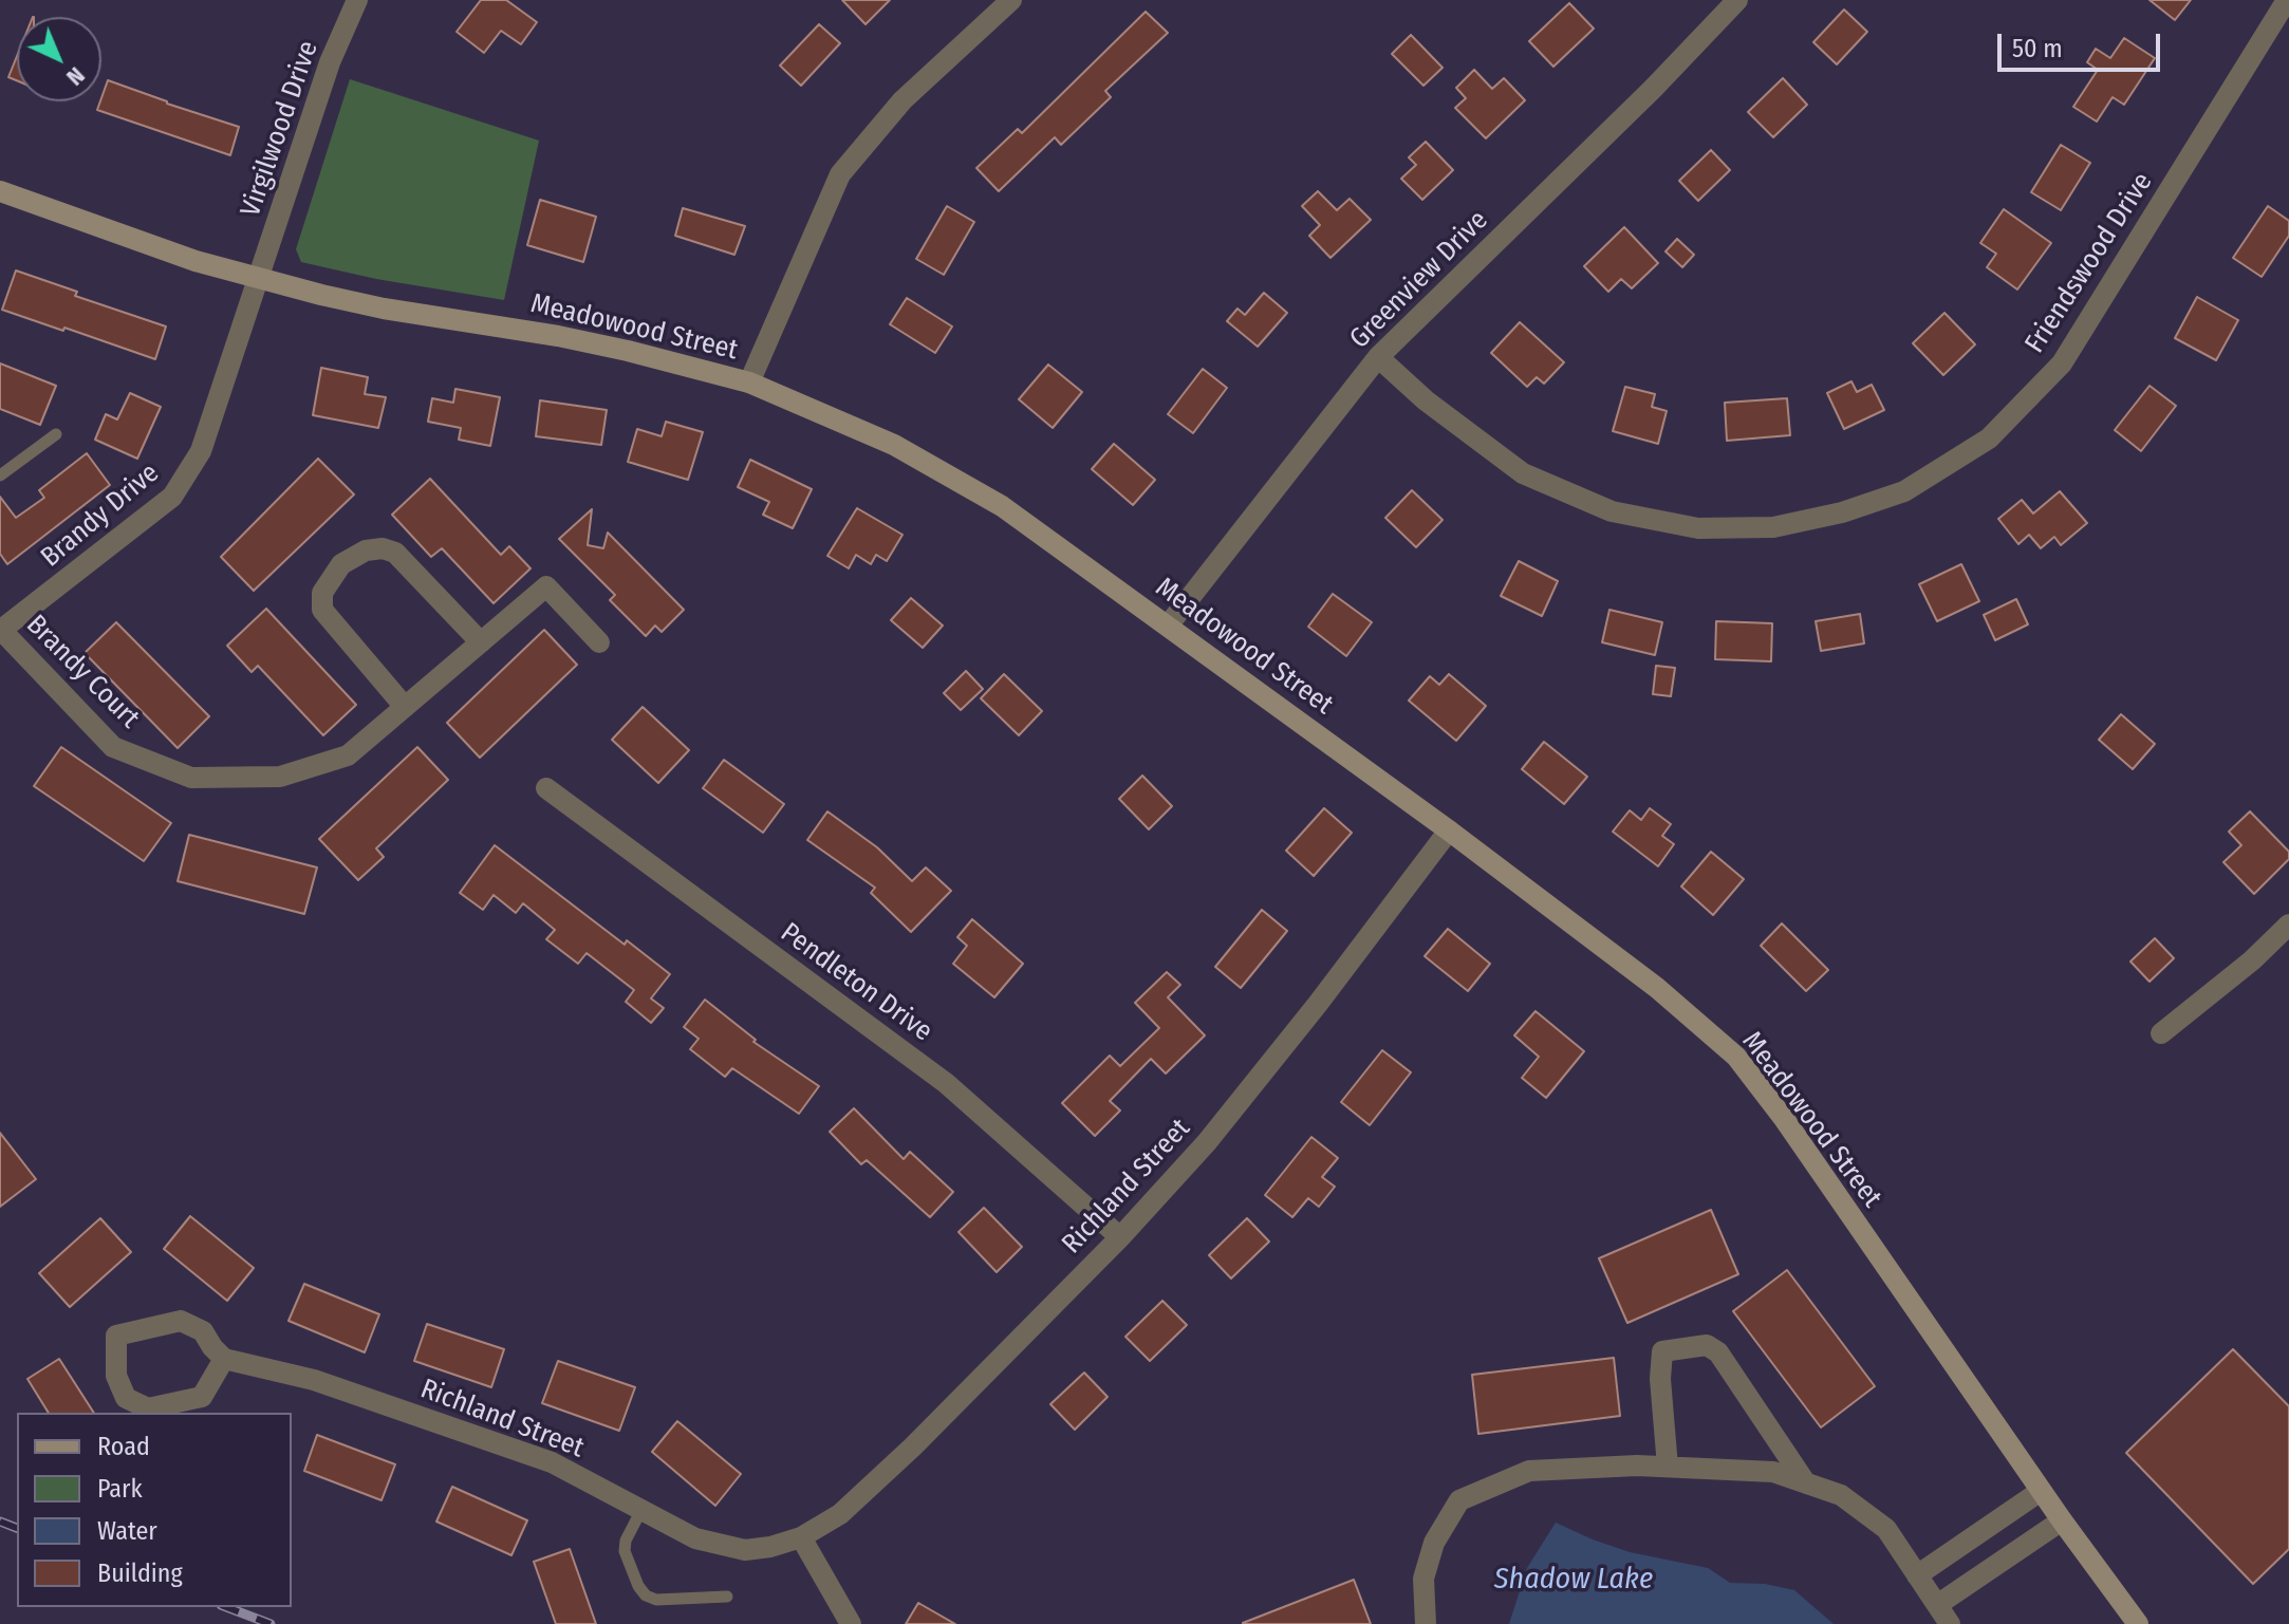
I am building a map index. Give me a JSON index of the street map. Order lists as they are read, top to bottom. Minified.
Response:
{"streets":{"street":["Virgilwood Drive","Friendswood Drive","Greenview Drive","Meadowood Street","Brandy Drive","Brandy Court","Pendleton Drive","Richland Street"]},"crossings":[["Virgilwood Drive","Meadowood Street"],["Virgilwood Drive","Brandy Drive"],["Friendswood Drive","Greenview Drive"],["Greenview Drive","Meadowood Street"],["Meadowood Street","Brandy Drive"],["Meadowood Street","Richland Street"],["Brandy Drive","Brandy Court"],["Pendleton Drive","Richland Street"]],"water":["Shadow Lake"],"legend":["Road","Park","Water","Building"],"scale_bar":"50 m","north":"bottom right"}
